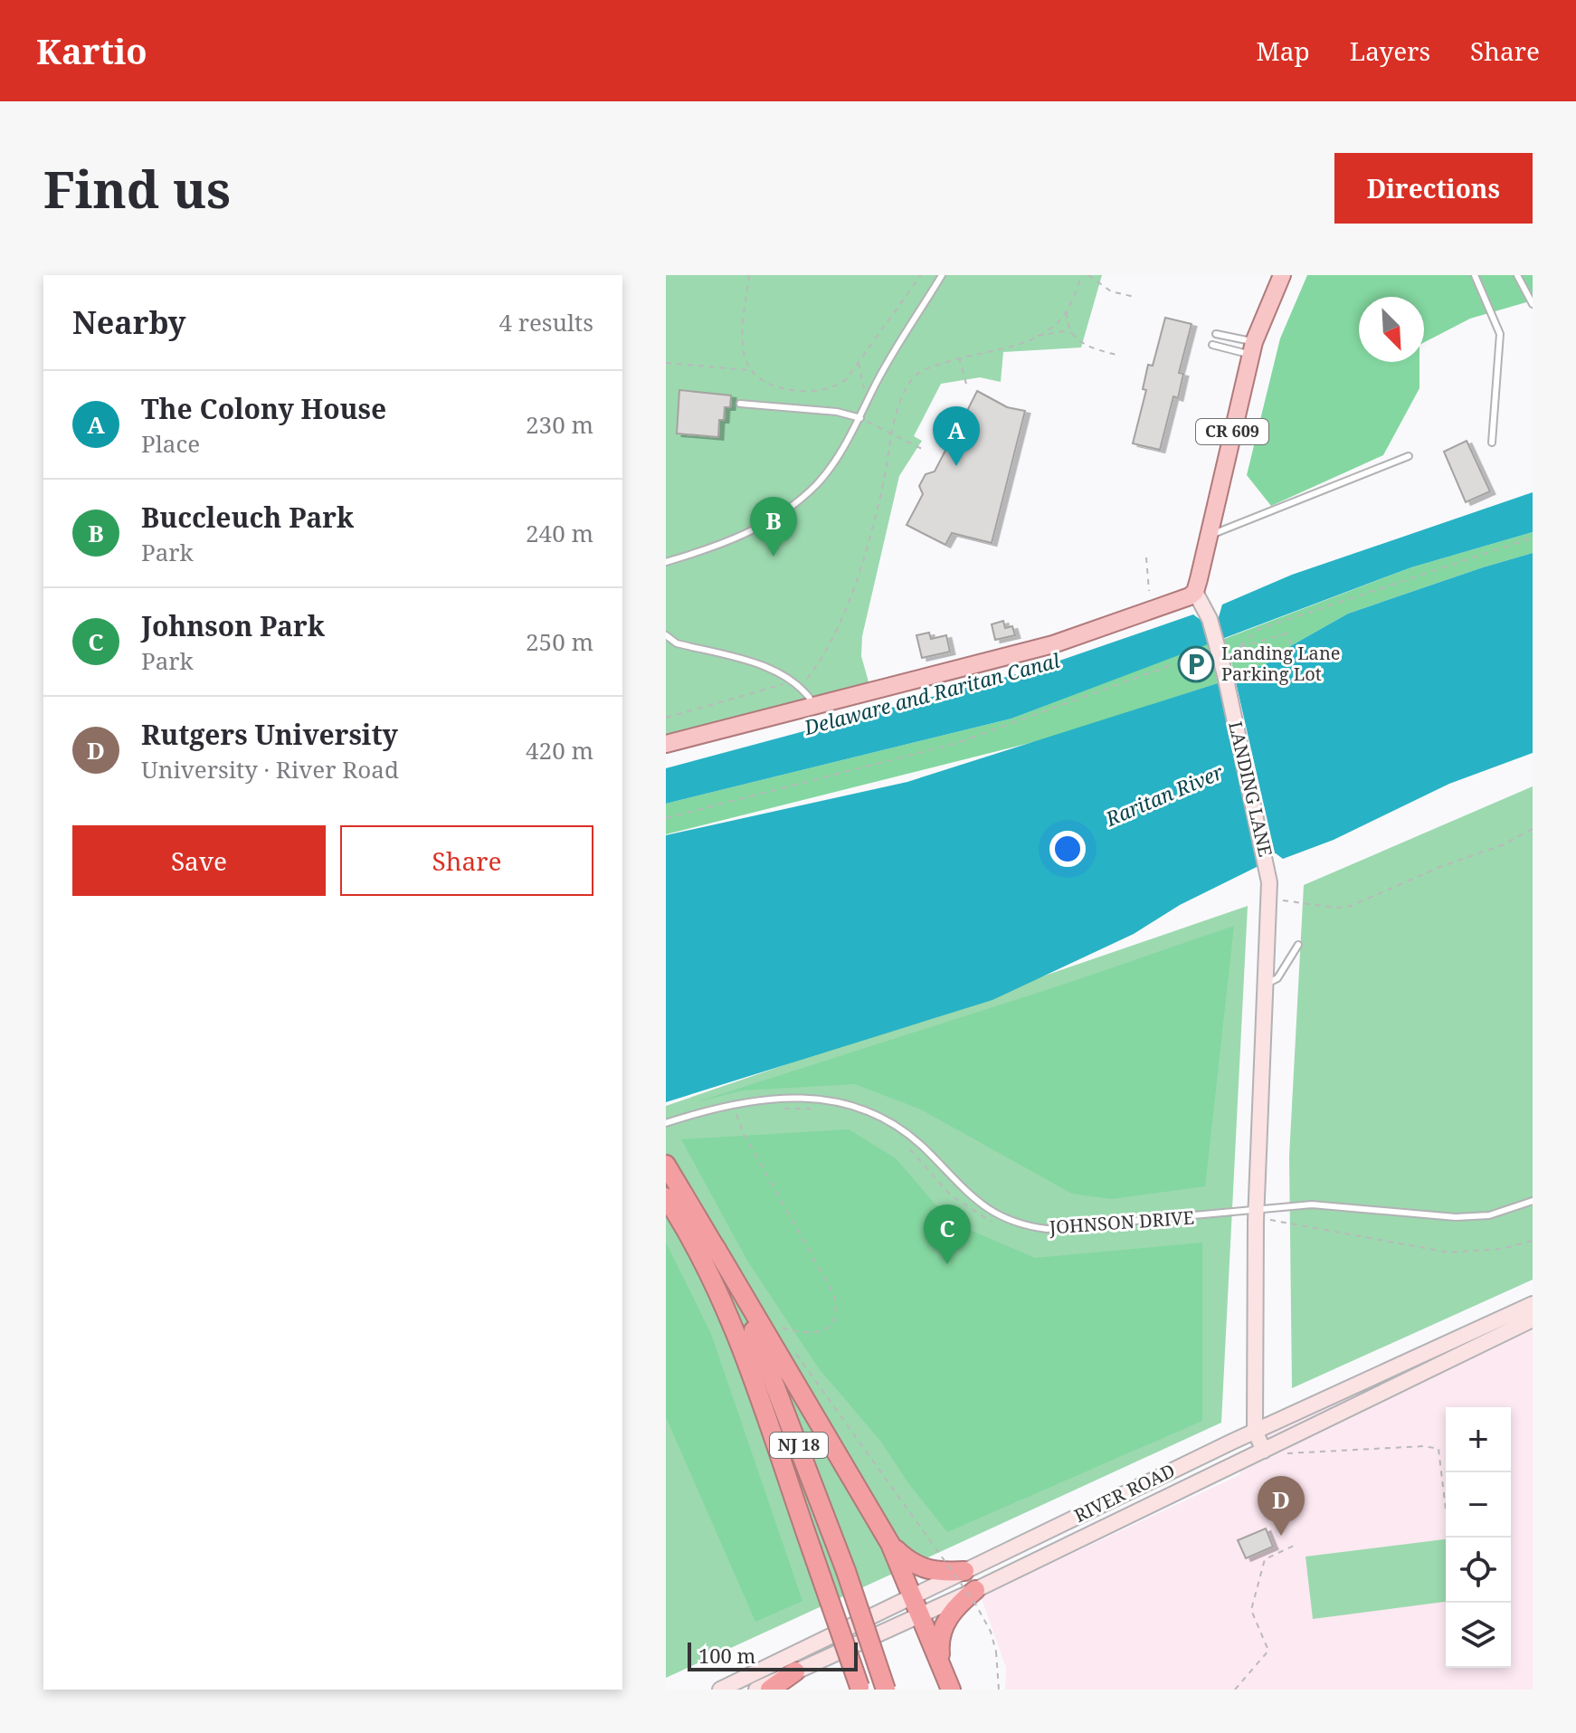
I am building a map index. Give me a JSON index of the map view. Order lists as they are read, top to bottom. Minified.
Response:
{"streets":{"highway":["NJ 18"],"main road":["CR 609","LANDING LANE","RIVER ROAD"],"lane":["JOHNSON DRIVE"]},"crossings":[["CR 609","LANDING LANE"],["LANDING LANE","JOHNSON DRIVE"],["LANDING LANE","RIVER ROAD"]],"water":["Delaware and Raritan Canal","Raritan River"],"places":{"parking":["Landing Lane Parking Lot"]},"scale_bar":"100 m","north":"bottom right","page":{"header":"Kartio","nav":["Map","Layers","Share"],"buttons":["Directions",["Save","Share"]],"title":"Find us","heading":["Nearby","4 results"],"list":[{"mark":"A","name":"The Colony House","note":"Place","value":"230 m"},{"mark":"B","name":"Buccleuch Park","note":"Park","value":"240 m"},{"mark":"C","name":"Johnson Park","note":"Park","value":"250 m"},{"mark":"D","name":"Rutgers University","note":"University · River Road","value":"420 m"}],"pins":["A","B","C","D"],"map_buttons":["+","−"],"scale":"100 m"}}
